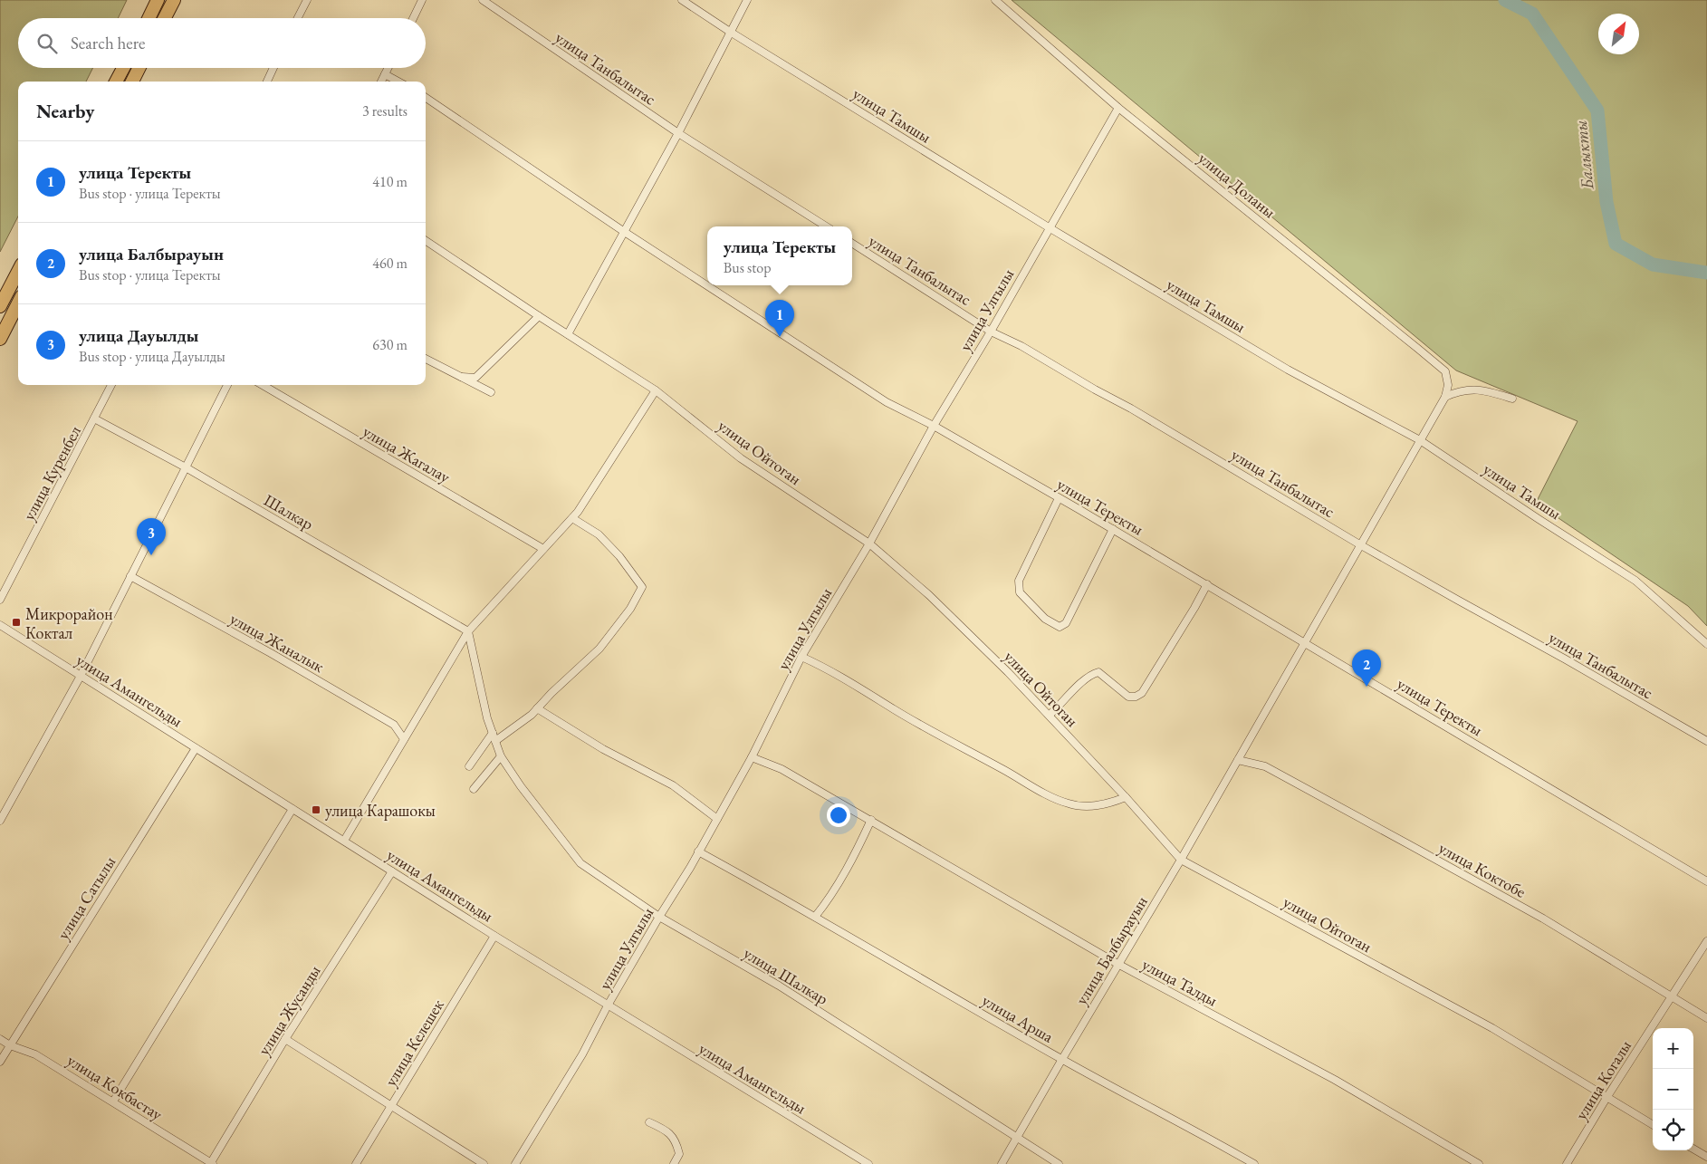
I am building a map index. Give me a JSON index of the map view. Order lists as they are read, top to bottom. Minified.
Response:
{"streets":{"street":["улица Танбалытас","улица Тамшы","улица Доланы","улица Улгылы","улица Ойтоган","улица Жагалау","улица Куренбел","улица Теректы","Шалкар","улица Жаналык","улица Амангельды","улица Коктобе","улица Сатылы","улица Балбырауын","улица Шалкар","улица Талды","улица Жусанды","улица Арша","улица Келешек","улица Когалы","улица Кокбастау"]},"crossings":[["улица Танбалытас","улица Улгылы"],["улица Танбалытас","улица Балбырауын"],["улица Тамшы","улица Улгылы"],["улица Тамшы","улица Балбырауын"],["улица Доланы","улица Улгылы"],["улица Доланы","улица Балбырауын"],["улица Улгылы","улица Ойтоган"],["улица Улгылы","улица Теректы"],["улица Улгылы","улица Амангельды"],["улица Улгылы","улица Шалкар"],["улица Улгылы","улица Талды"],["улица Улгылы","улица Арша"],["улица Ойтоган","улица Балбырауын"],["улица Ойтоган","улица Когалы"],["улица Куренбел","Шалкар"],["улица Теректы","улица Балбырауын"],["Шалкар","улица Шалкар"],["улица Амангельды","улица Сатылы"],["улица Амангельды","улица Жусанды"],["улица Амангельды","улица Келешек"],["улица Коктобе","улица Балбырауын"],["улица Коктобе","улица Когалы"],["улица Сатылы","улица Кокбастау"],["улица Балбырауын","улица Шалкар"],["улица Балбырауын","улица Талды"],["улица Балбырауын","улица Арша"],["улица Жусанды","улица Кокбастау"]],"water":["Балыкты"],"places":{"transit":["Микрорайон Коктал","улица Карашокы"]},"north":"top right","page":{"search":"Search here","heading":["Nearby","3 results"],"list":[{"mark":"1","name":"улица Теректы","note":"Bus stop · улица Теректы","value":"410 m"},{"mark":"2","name":"улица Балбырауын","note":"Bus stop · улица Теректы","value":"460 m"},{"mark":"3","name":"улица Дауылды","note":"Bus stop · улица Дауылды","value":"630 m"}],"popup":["улица Теректы","Bus stop"],"pins":["1","3","2"],"map_buttons":["+","−"]}}
